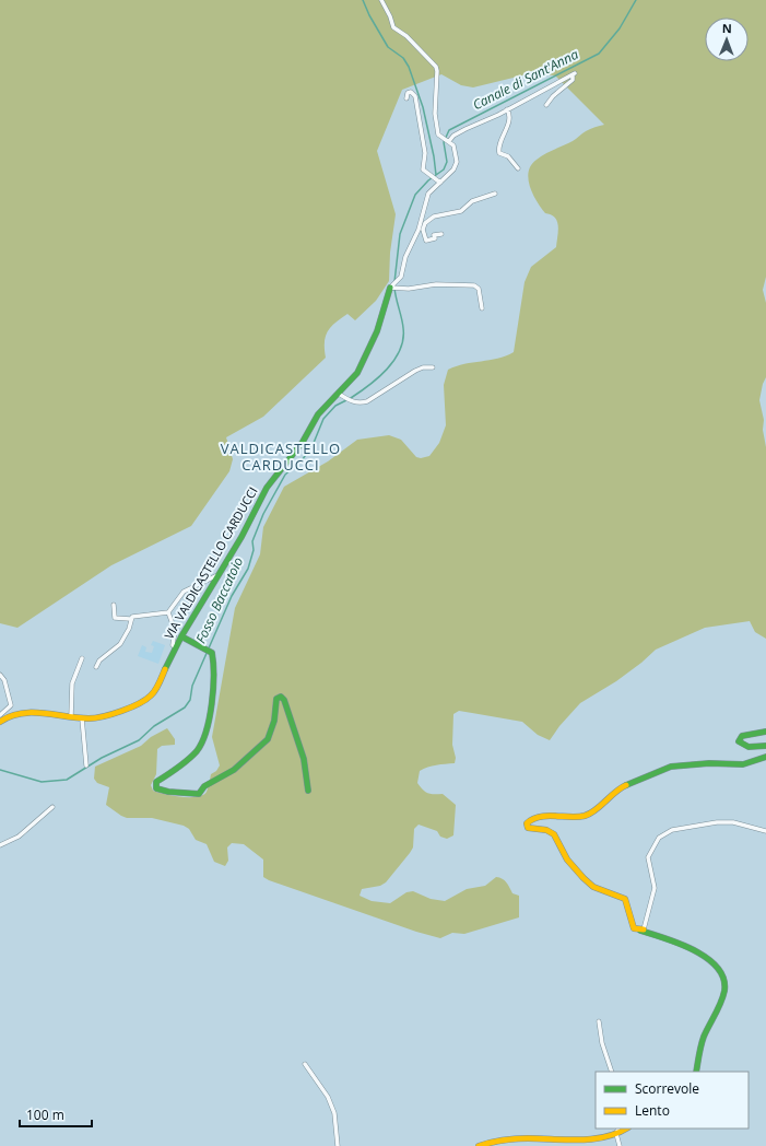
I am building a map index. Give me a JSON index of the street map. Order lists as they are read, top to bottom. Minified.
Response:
{"streets":{"street":["VIA VALDICASTELLO CARDUCCI"]},"districts":["VALDICASTELLO CARDUCCI"],"water":["Canale di Sant'Anna","Fosso Baccatoio"],"legend":["Scorrevole","Lento"],"scale_bar":"100 m","north":"top"}
